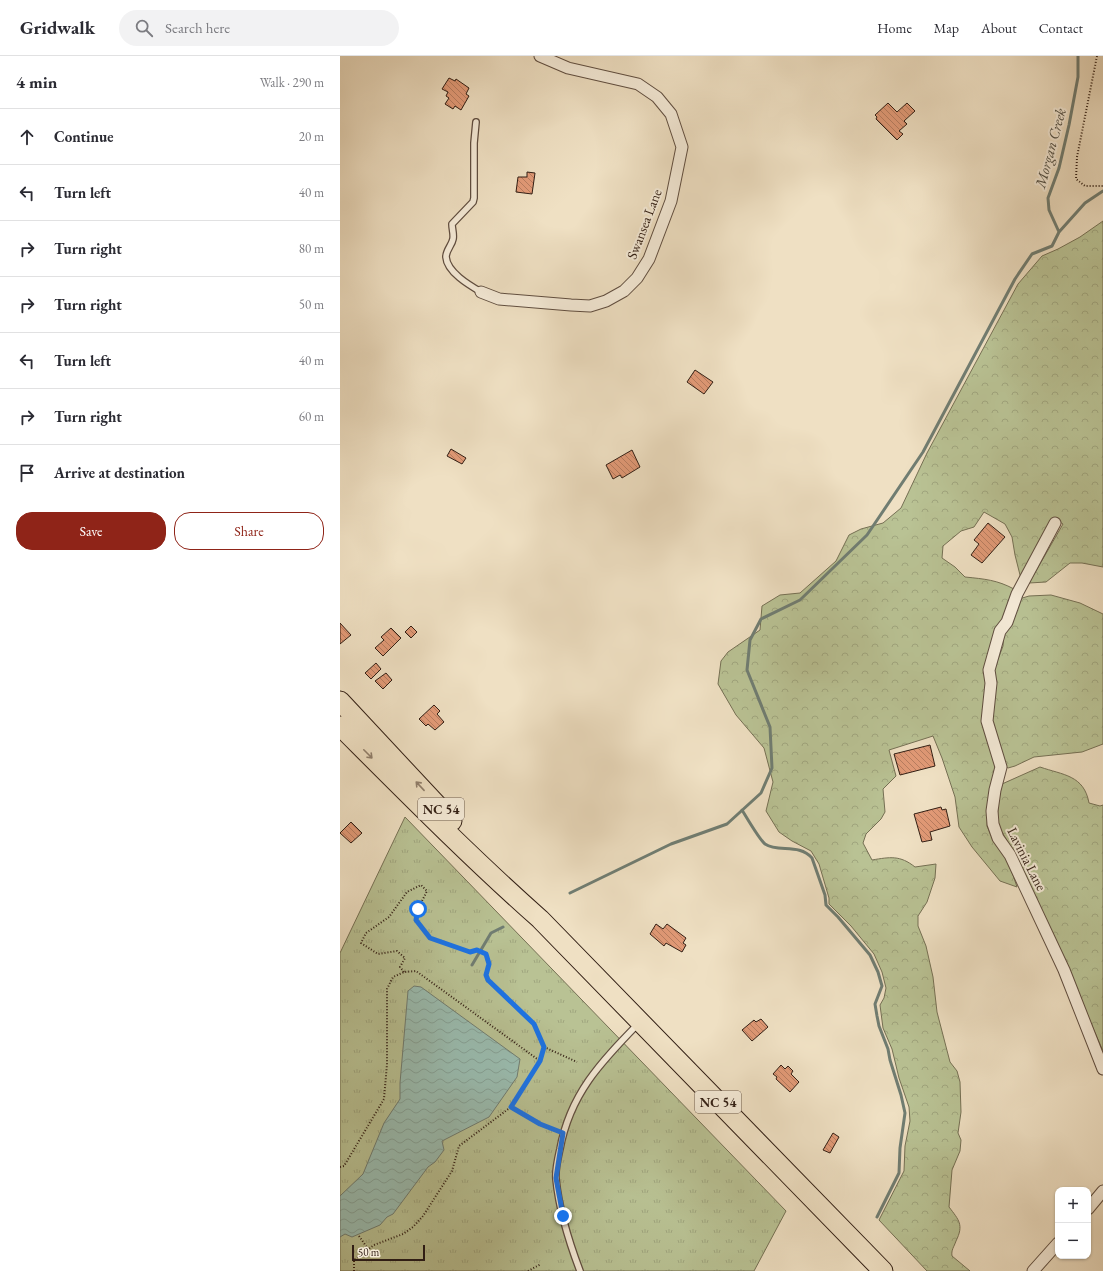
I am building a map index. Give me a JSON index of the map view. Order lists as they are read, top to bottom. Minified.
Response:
{"streets":{"highway":["NC 54"],"street":["Swansea Lane","Lavinia Lane"]},"water":["Morgan Creek"],"scale_bar":"50 m","page":{"header":"Gridwalk","search":"Search here","nav":["Home","Map","About","Contact"],"heading":["4 min","Walk · 290 m"],"list":[["Continue","20 m"],["Turn left","40 m"],["Turn right","80 m"],["Turn right","50 m"],["Turn left","40 m"],["Turn right","60 m"],"Arrive at destination"],"buttons":["Save","Share"],"map_buttons":["+","−"],"scale":"50 m"}}
